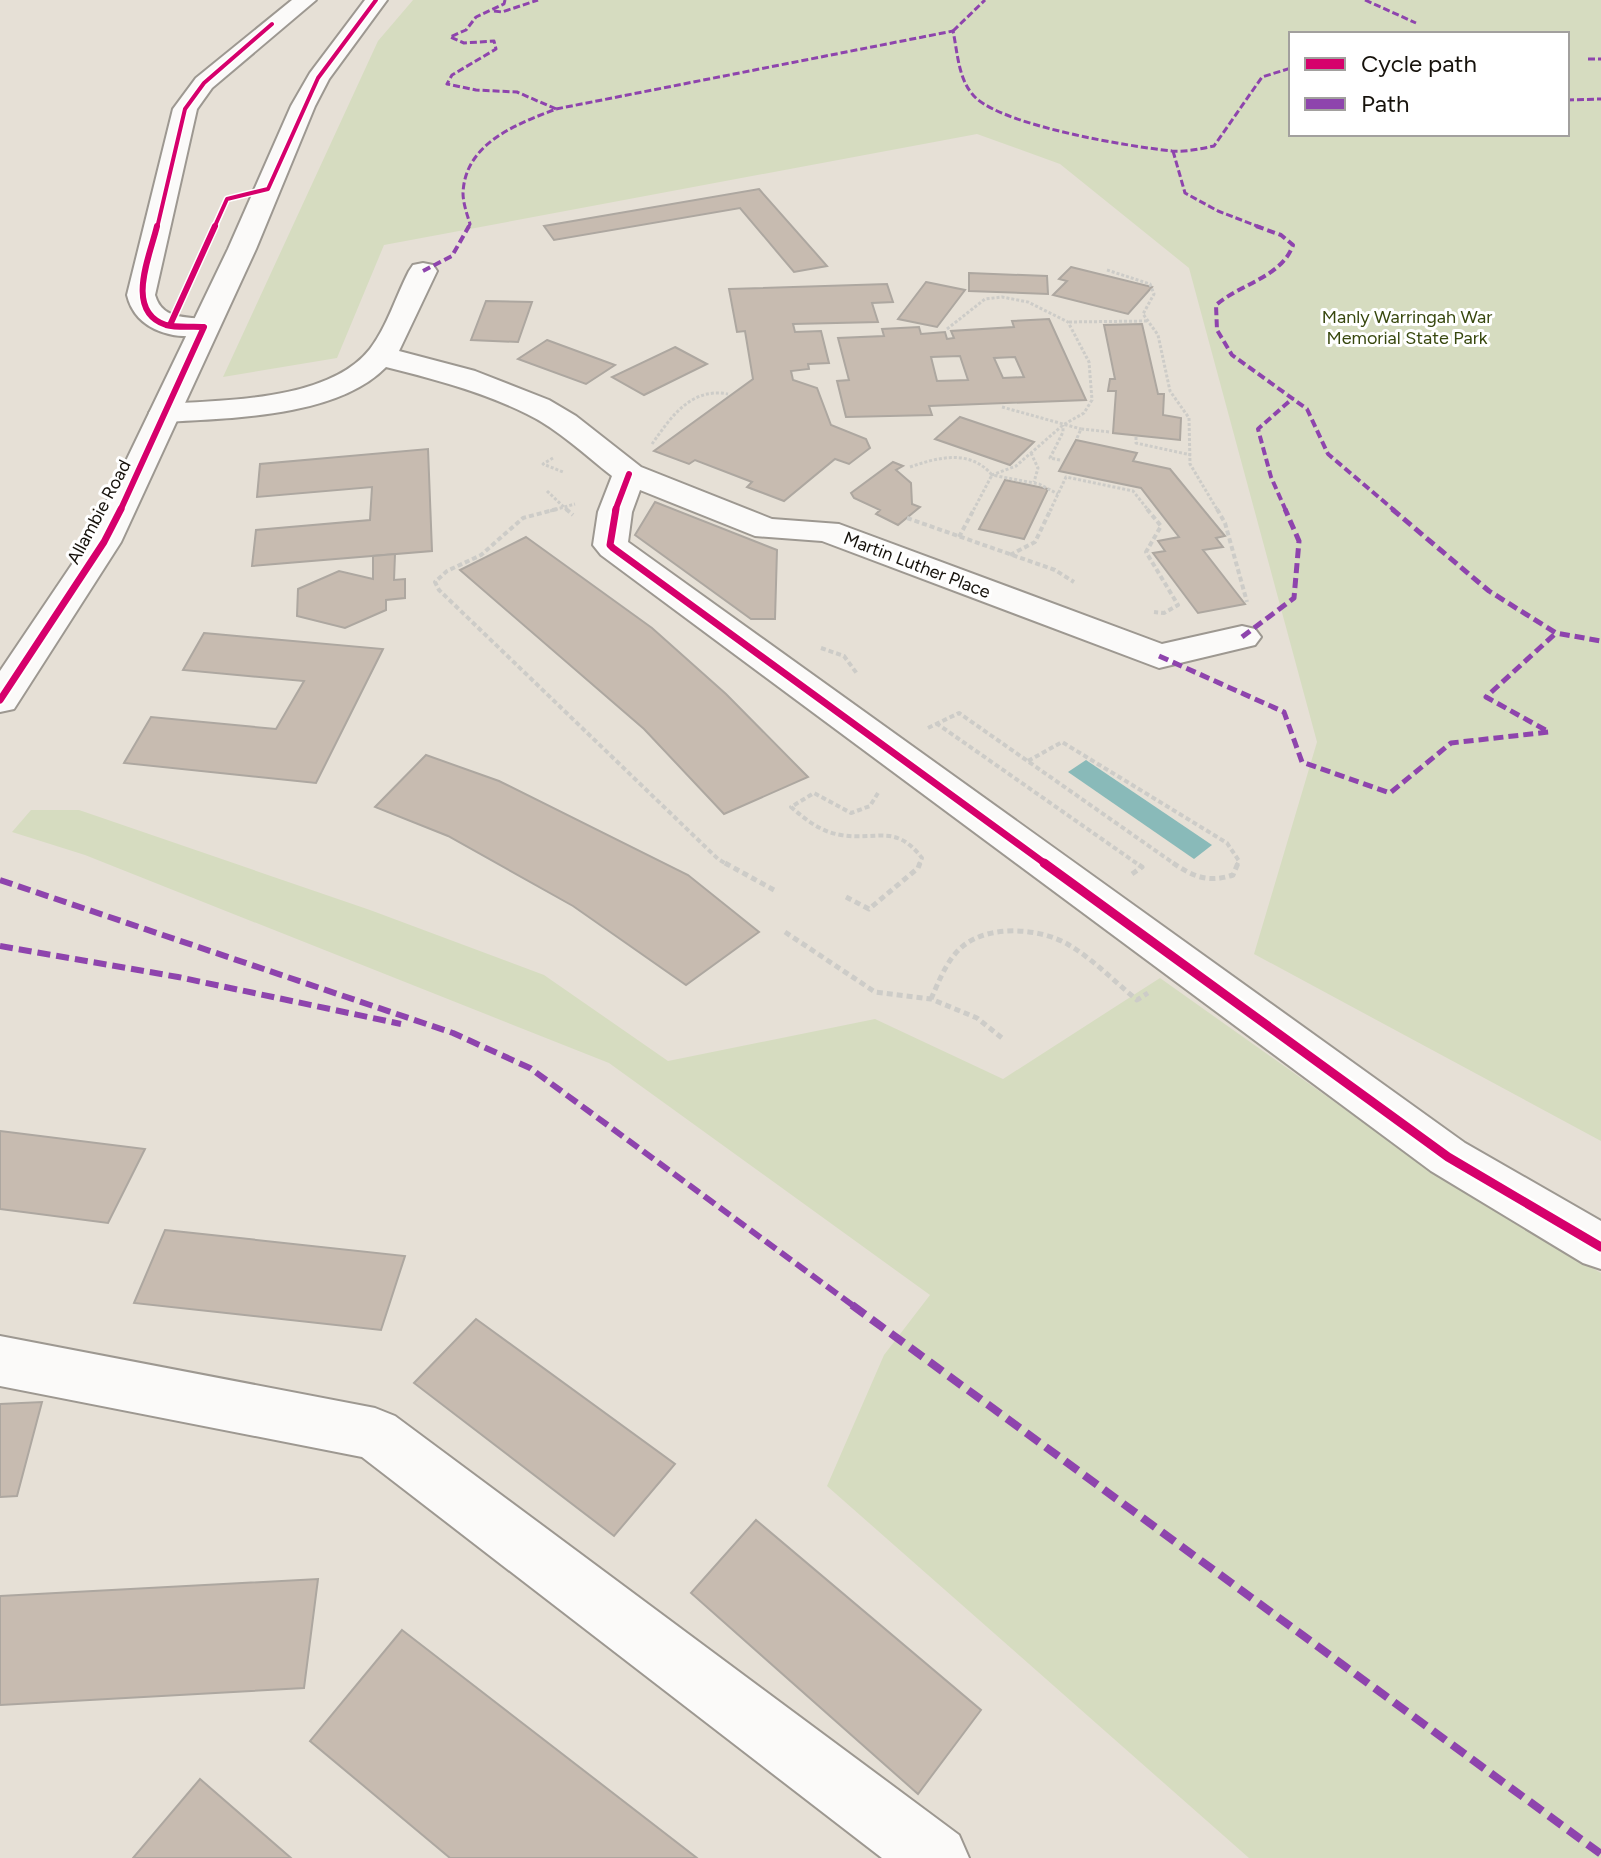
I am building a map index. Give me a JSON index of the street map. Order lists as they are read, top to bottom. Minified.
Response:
{"streets":{"street":["Allambie Road","Martin Luther Place"]},"parks":["Manly Warringah War Memorial State Park"],"legend":["Cycle path","Path"]}
